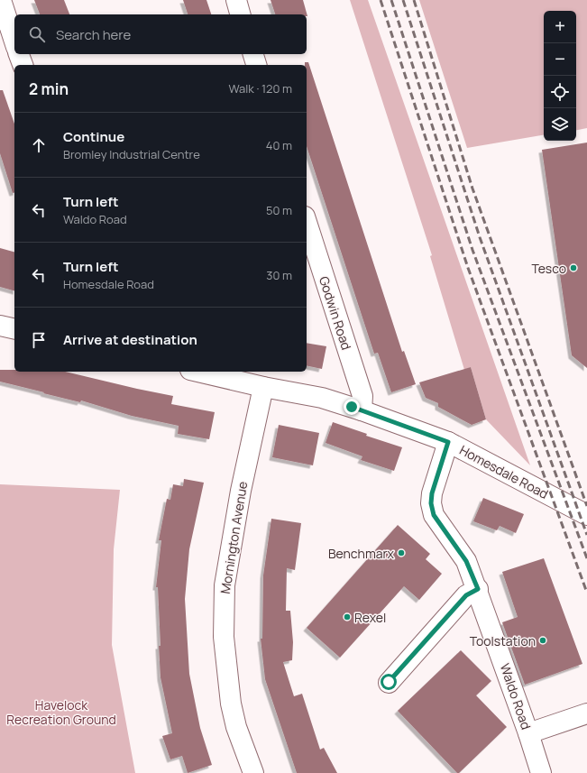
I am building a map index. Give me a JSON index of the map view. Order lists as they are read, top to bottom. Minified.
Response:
{"streets":{"street":["Godwin Road","Homesdale Road","Mornington Avenue","Waldo Road"]},"crossings":[["Godwin Road","Homesdale Road"],["Homesdale Road","Mornington Avenue"],["Homesdale Road","Waldo Road"]],"parks":["Havelock Recreation Ground"],"places":["Tesco","Benchmarx","Rexel","Toolstation"],"page":{"map_buttons":["+","−"],"search":"Search here","heading":["2 min","Walk · 120 m"],"list":[["Continue","Bromley Industrial Centre","40 m"],["Turn left","Waldo Road","50 m"],["Turn left","Homesdale Road","30 m"],"Arrive at destination"]}}
